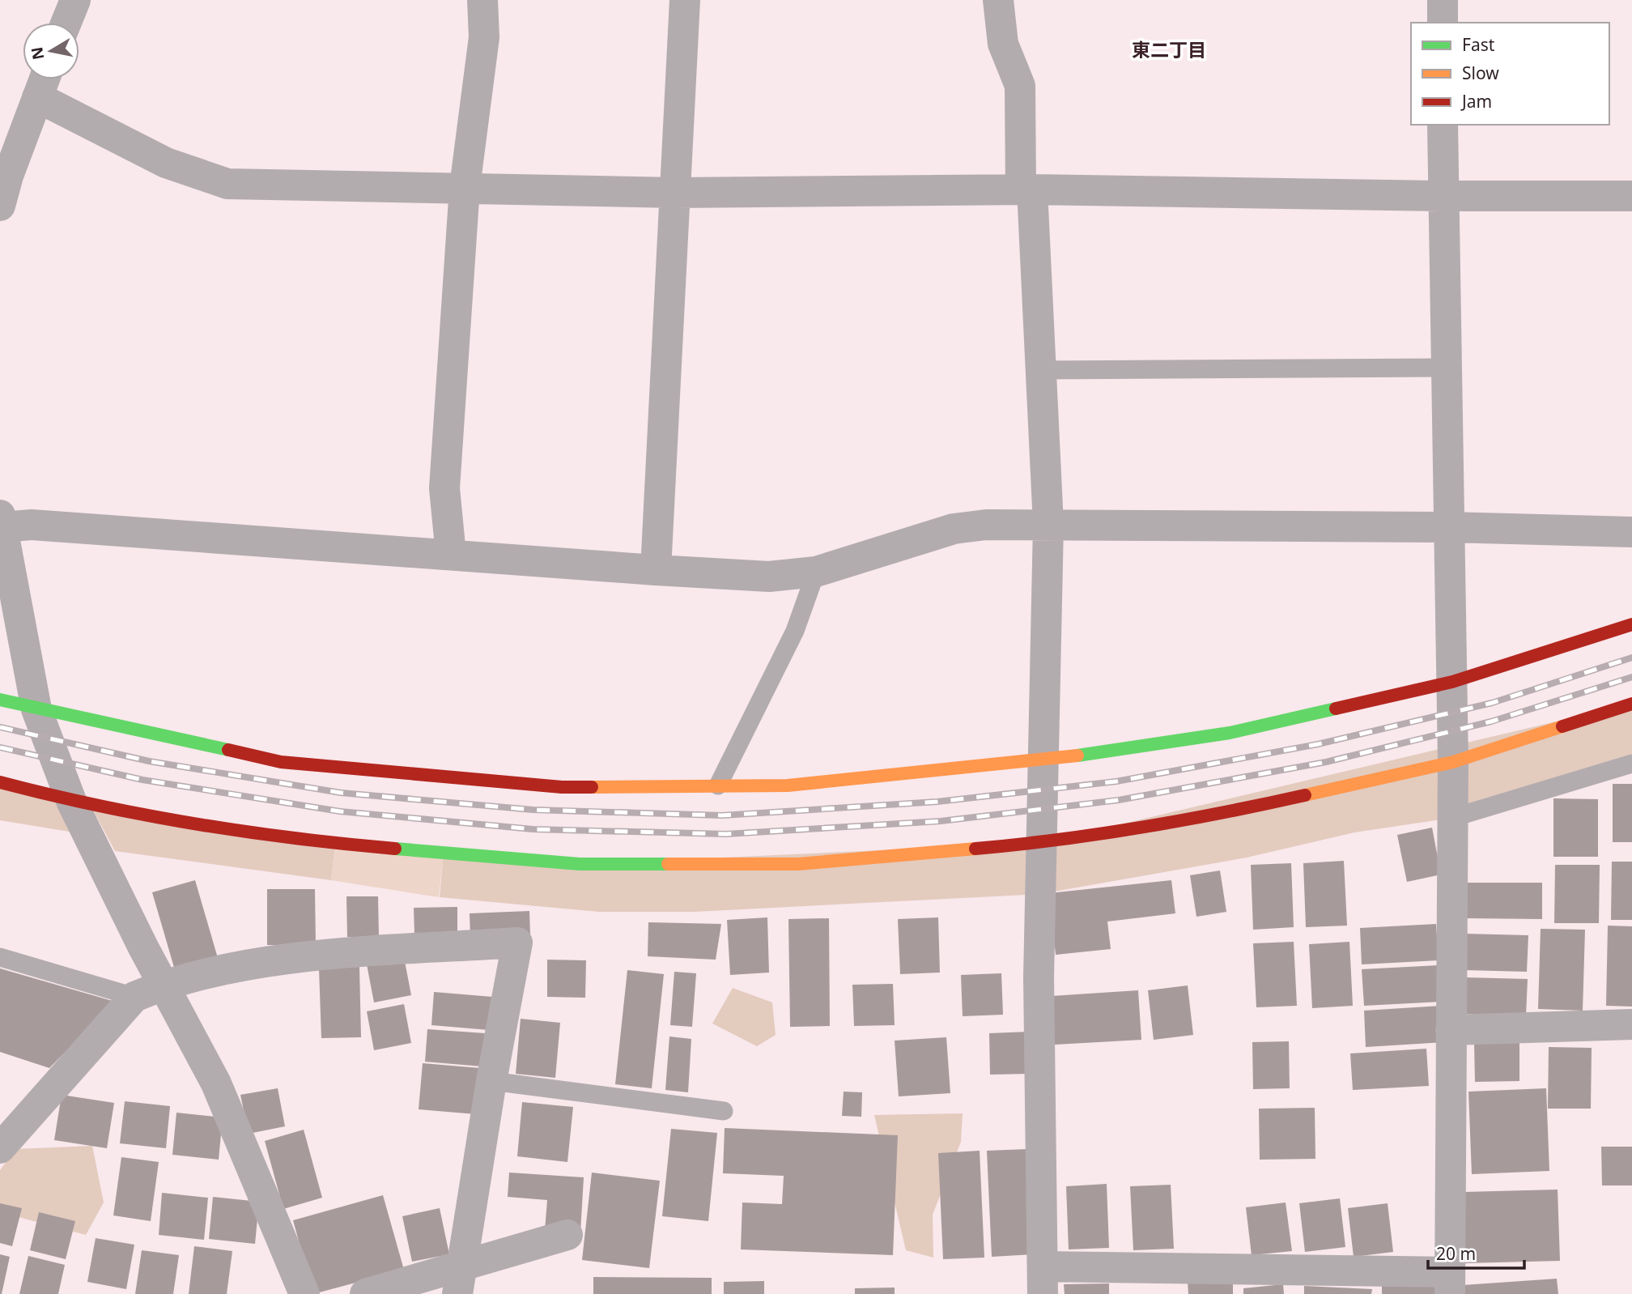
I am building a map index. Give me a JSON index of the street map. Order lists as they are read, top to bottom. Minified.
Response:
{"districts":["東二丁目"],"legend":["Fast","Slow","Jam"],"scale_bar":"20 m","north":"left"}
